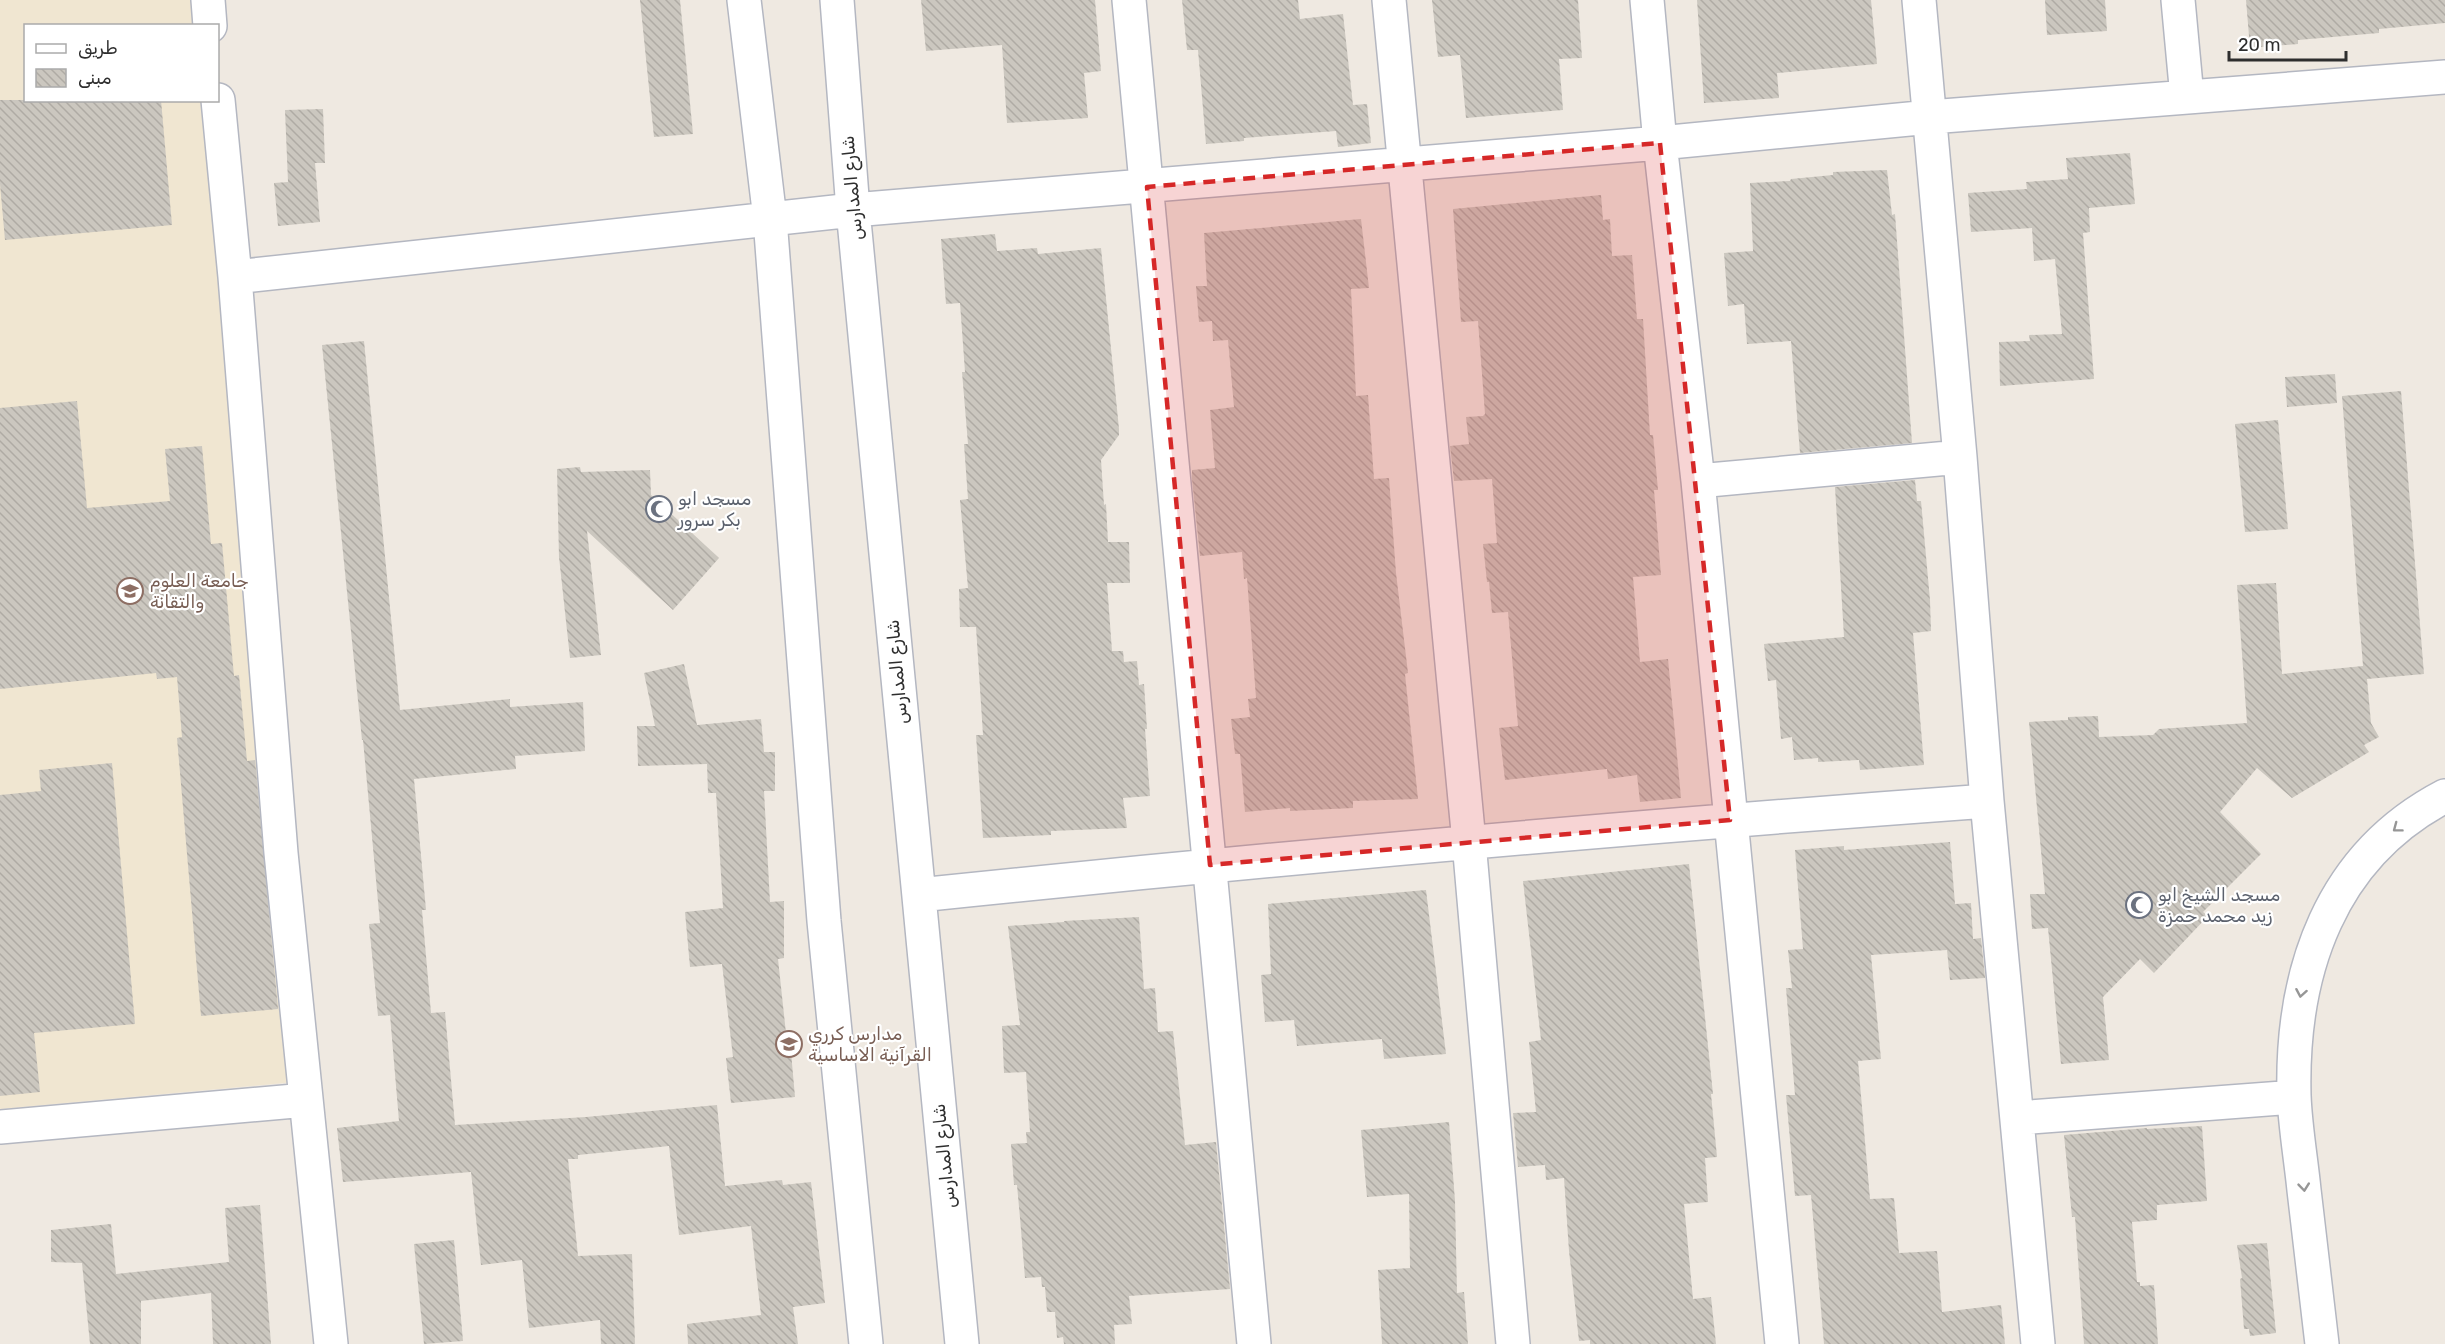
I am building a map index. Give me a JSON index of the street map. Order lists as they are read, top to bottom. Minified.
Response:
{"streets":{"street":["شارع المدارس"]},"places":{"mosque":["مسجد ابو بكر سرور","مسجد الشيخ ابو زيد محمد حمزة"],"school or university":["جامعة العلوم والتقانة","مدارس كرري القرآنية الاساسية"]},"legend":["طريق","مبنى"],"scale_bar":"20 m"}
